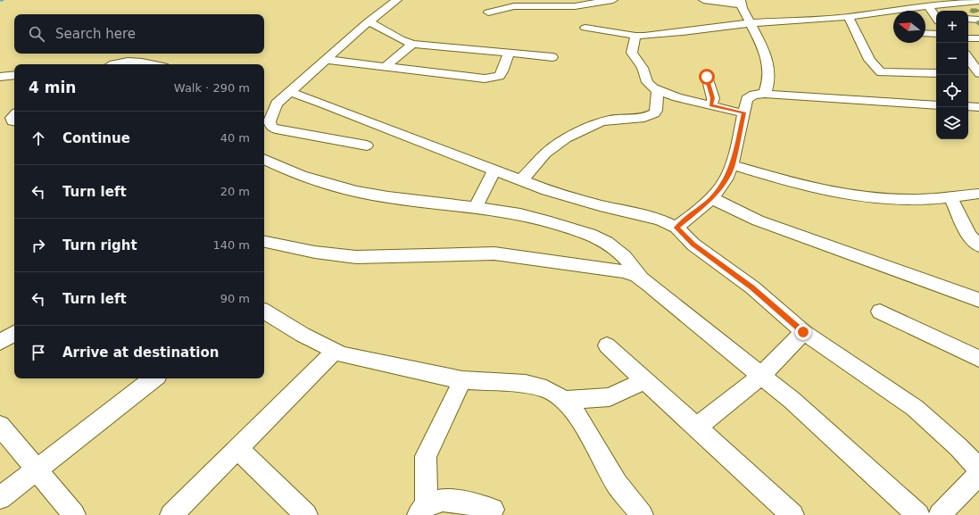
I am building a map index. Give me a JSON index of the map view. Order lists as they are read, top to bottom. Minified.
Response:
{"north":"left","page":{"map_buttons":["+","−"],"search":"Search here","heading":["4 min","Walk · 290 m"],"list":[["Continue","40 m"],["Turn left","20 m"],["Turn right","140 m"],["Turn left","90 m"],"Arrive at destination"]}}
